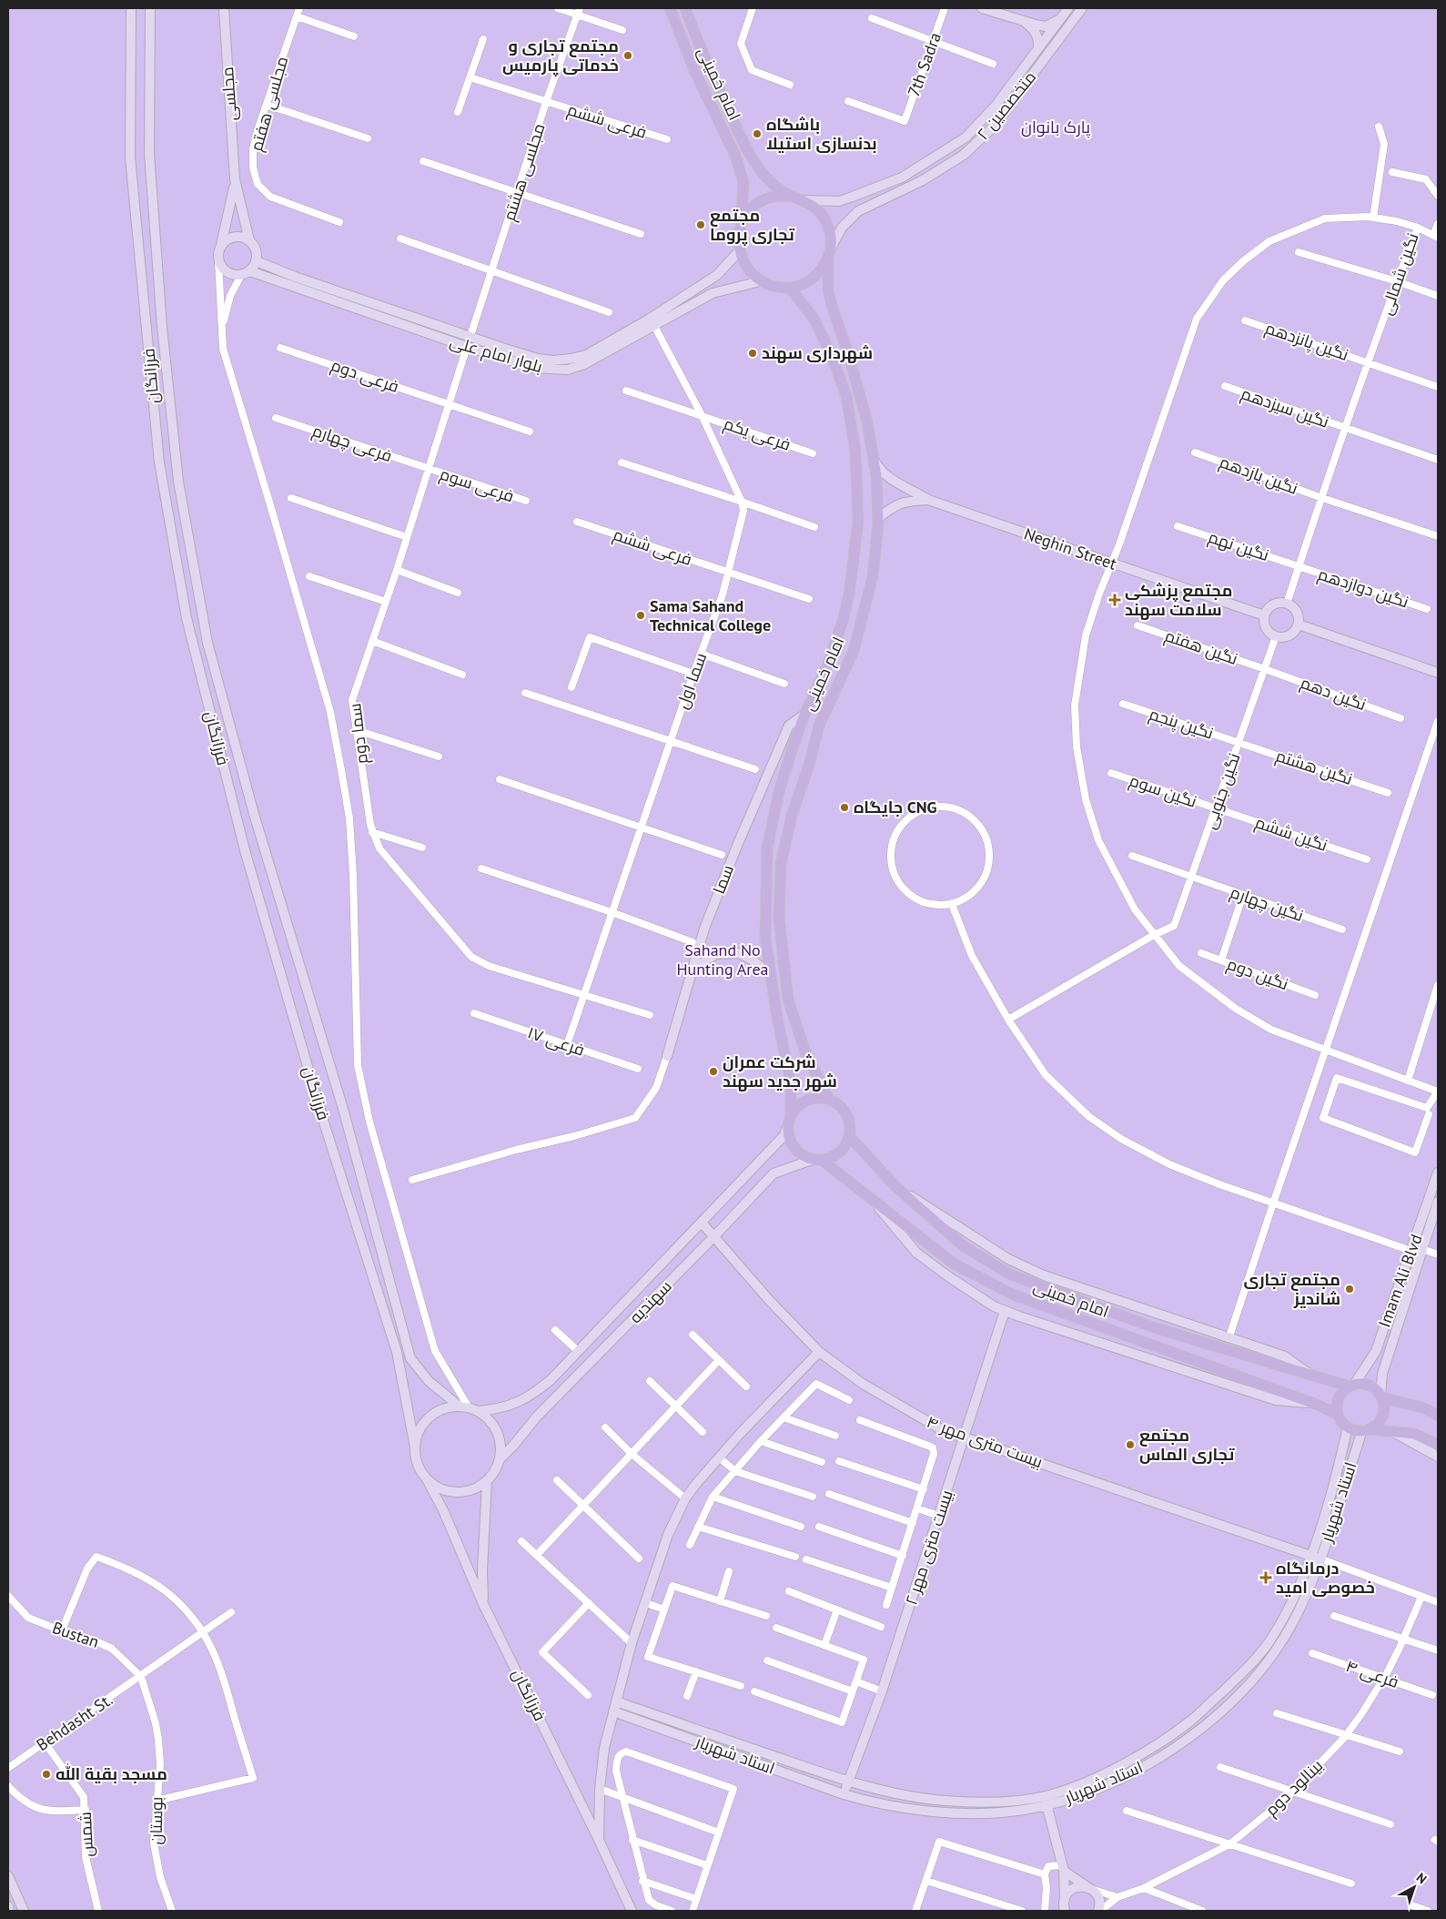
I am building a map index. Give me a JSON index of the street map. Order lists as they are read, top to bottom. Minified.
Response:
{"streets":{"main road":["امام خمینی","مجلسی","متخصصین ۲","بلوار امام علی","فرزانگان","Neghin Street","سما","Imam Ali Blvd","سهندیه","بیست متری مهر ۴","استاد شهریار","بیست متری مهر ۲"],"street":["7th Sadra","مجلسی هفتم","فرعی ششم","مجلسی هشتم","نگین شمالی","نگین پانزدهم","فرعی دوم","نگین سیزدهم","فرعی یکم","فرعی چهارم","نگین یازدهم","فرعی سوم","نگین نهم","نگین دوازدهم","نگین هفتم","سما اول","نگین دهم","نگین پنجم","سما دوم","نگین هشتم","نگین سوم","نگین جنوبی","نگین ششم","نگین چهارم","نگین دوم","فرعی ۱۷","Bustan","فرعی ۴","Behdasht St.","بینالود دوم","بوستان","شمس"]},"crossings":[["امام خمینی","متخصصین ۲"],["امام خمینی","بلوار امام علی"],["امام خمینی","سما"],["امام خمینی","Imam Ali Blvd"],["امام خمینی","سهندیه"],["امام خمینی","استاد شهریار"],["مجلسی","بلوار امام علی"],["متخصصین ۲","بلوار امام علی"],["فرعی ششم","مجلسی هشتم"],["فرعی ششم","سما اول"],["مجلسی هشتم","بلوار امام علی"],["نگین شمالی","نگین پانزدهم"],["نگین شمالی","نگین سیزدهم"],["نگین شمالی","نگین یازدهم"],["نگین شمالی","نگین نهم"],["نگین شمالی","Neghin Street"],["نگین شمالی","نگین دوازدهم"],["نگین شمالی","نگین جنوبی"],["بلوار امام علی","سما دوم"],["فرزانگان","سهندیه"],["فرعی دوم","سما دوم"],["فرعی چهارم","فرعی سوم"],["فرعی چهارم","سما دوم"],["فرعی سوم","سما دوم"],["نگین نهم","نگین دوازدهم"],["Neghin Street","نگین جنوبی"],["نگین هفتم","نگین دهم"],["نگین هفتم","نگین جنوبی"],["سما اول","سما دوم"],["سما اول","فرعی ۱۷"],["نگین دهم","نگین جنوبی"],["نگین پنجم","نگین هشتم"],["نگین پنجم","نگین جنوبی"],["نگین هشتم","نگین جنوبی"],["نگین سوم","نگین جنوبی"],["نگین سوم","نگین ششم"],["نگین جنوبی","نگین ششم"],["نگین جنوبی","نگین چهارم"],["Imam Ali Blvd","استاد شهریار"],["سهندیه","بیست متری مهر ۴"],["بیست متری مهر ۴","استاد شهریار"],["بیست متری مهر ۴","بیست متری مهر ۲"],["استاد شهریار","بیست متری مهر ۲"],["Bustan","Behdasht St."],["Bustan","بوستان"],["فرعی ۴","بینالود دوم"],["Behdasht St.","بوستان"],["Behdasht St.","شمس"]],"parks":["پارک بانوان","Sahand No Hunting Area"],"places":{"other":["مجتمع تجاری و خدماتی پارمیس","باشگاه بدنسازی استیلا","مجتمع تجاری پروما","شهرداری سهند","Sama Sahand Technical College","جایگاه CNG","شرکت عمران شهر جدید سهند","مجتمع تجاری شاندیز","مجتمع تجاری الماس","مسجد بقیة الله"],"health":["مجتمع پزشکی سلامت سهند","درمانگاه خصوصی امید"]},"north":"top right"}
